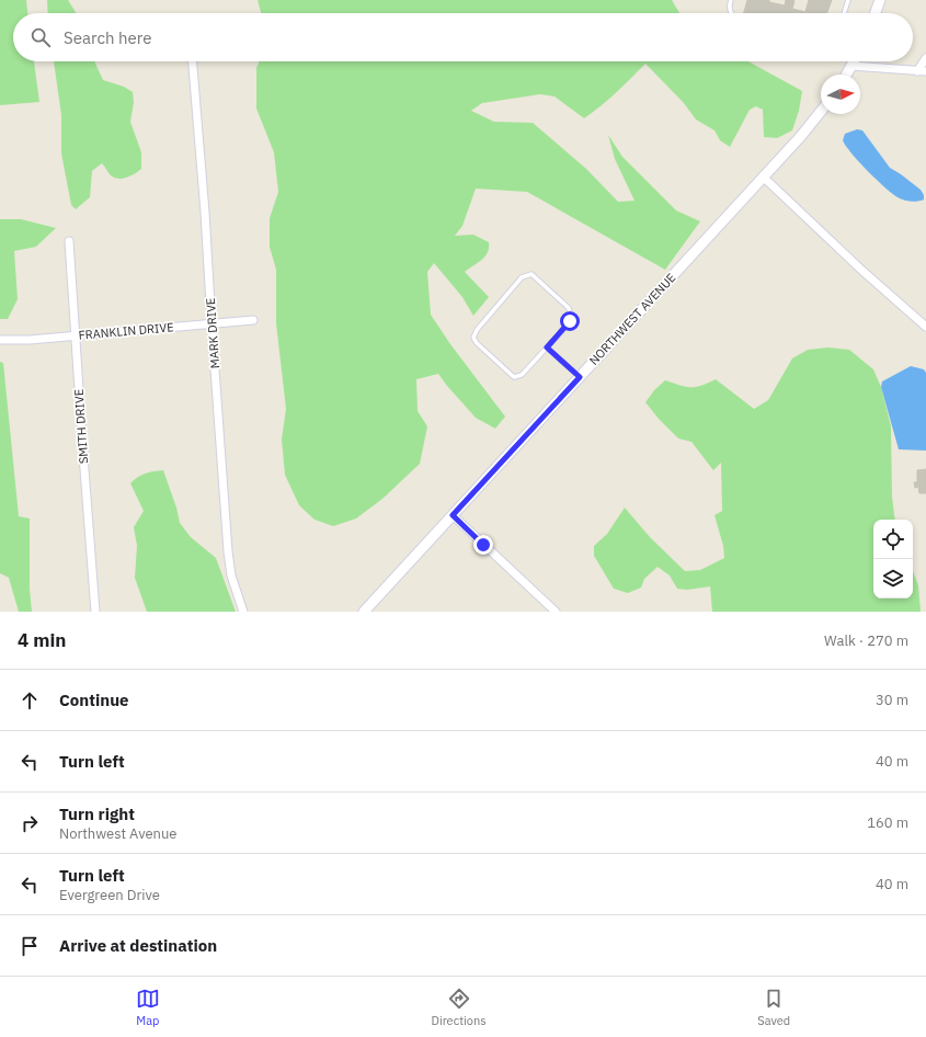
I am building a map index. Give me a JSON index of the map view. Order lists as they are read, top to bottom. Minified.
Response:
{"streets":{"street":["NORTHWEST AVENUE","FRANKLIN DRIVE","MARK DRIVE","SMITH DRIVE"]},"crossings":[["FRANKLIN DRIVE","MARK DRIVE"],["FRANKLIN DRIVE","SMITH DRIVE"]],"north":"right","page":{"search":"Search here","heading":["4 min","Walk · 270 m"],"list":[["Continue","30 m"],["Turn left","40 m"],["Turn right","Northwest Avenue","160 m"],["Turn left","Evergreen Drive","40 m"],"Arrive at destination"],"nav":["Map","Directions","Saved"]}}
